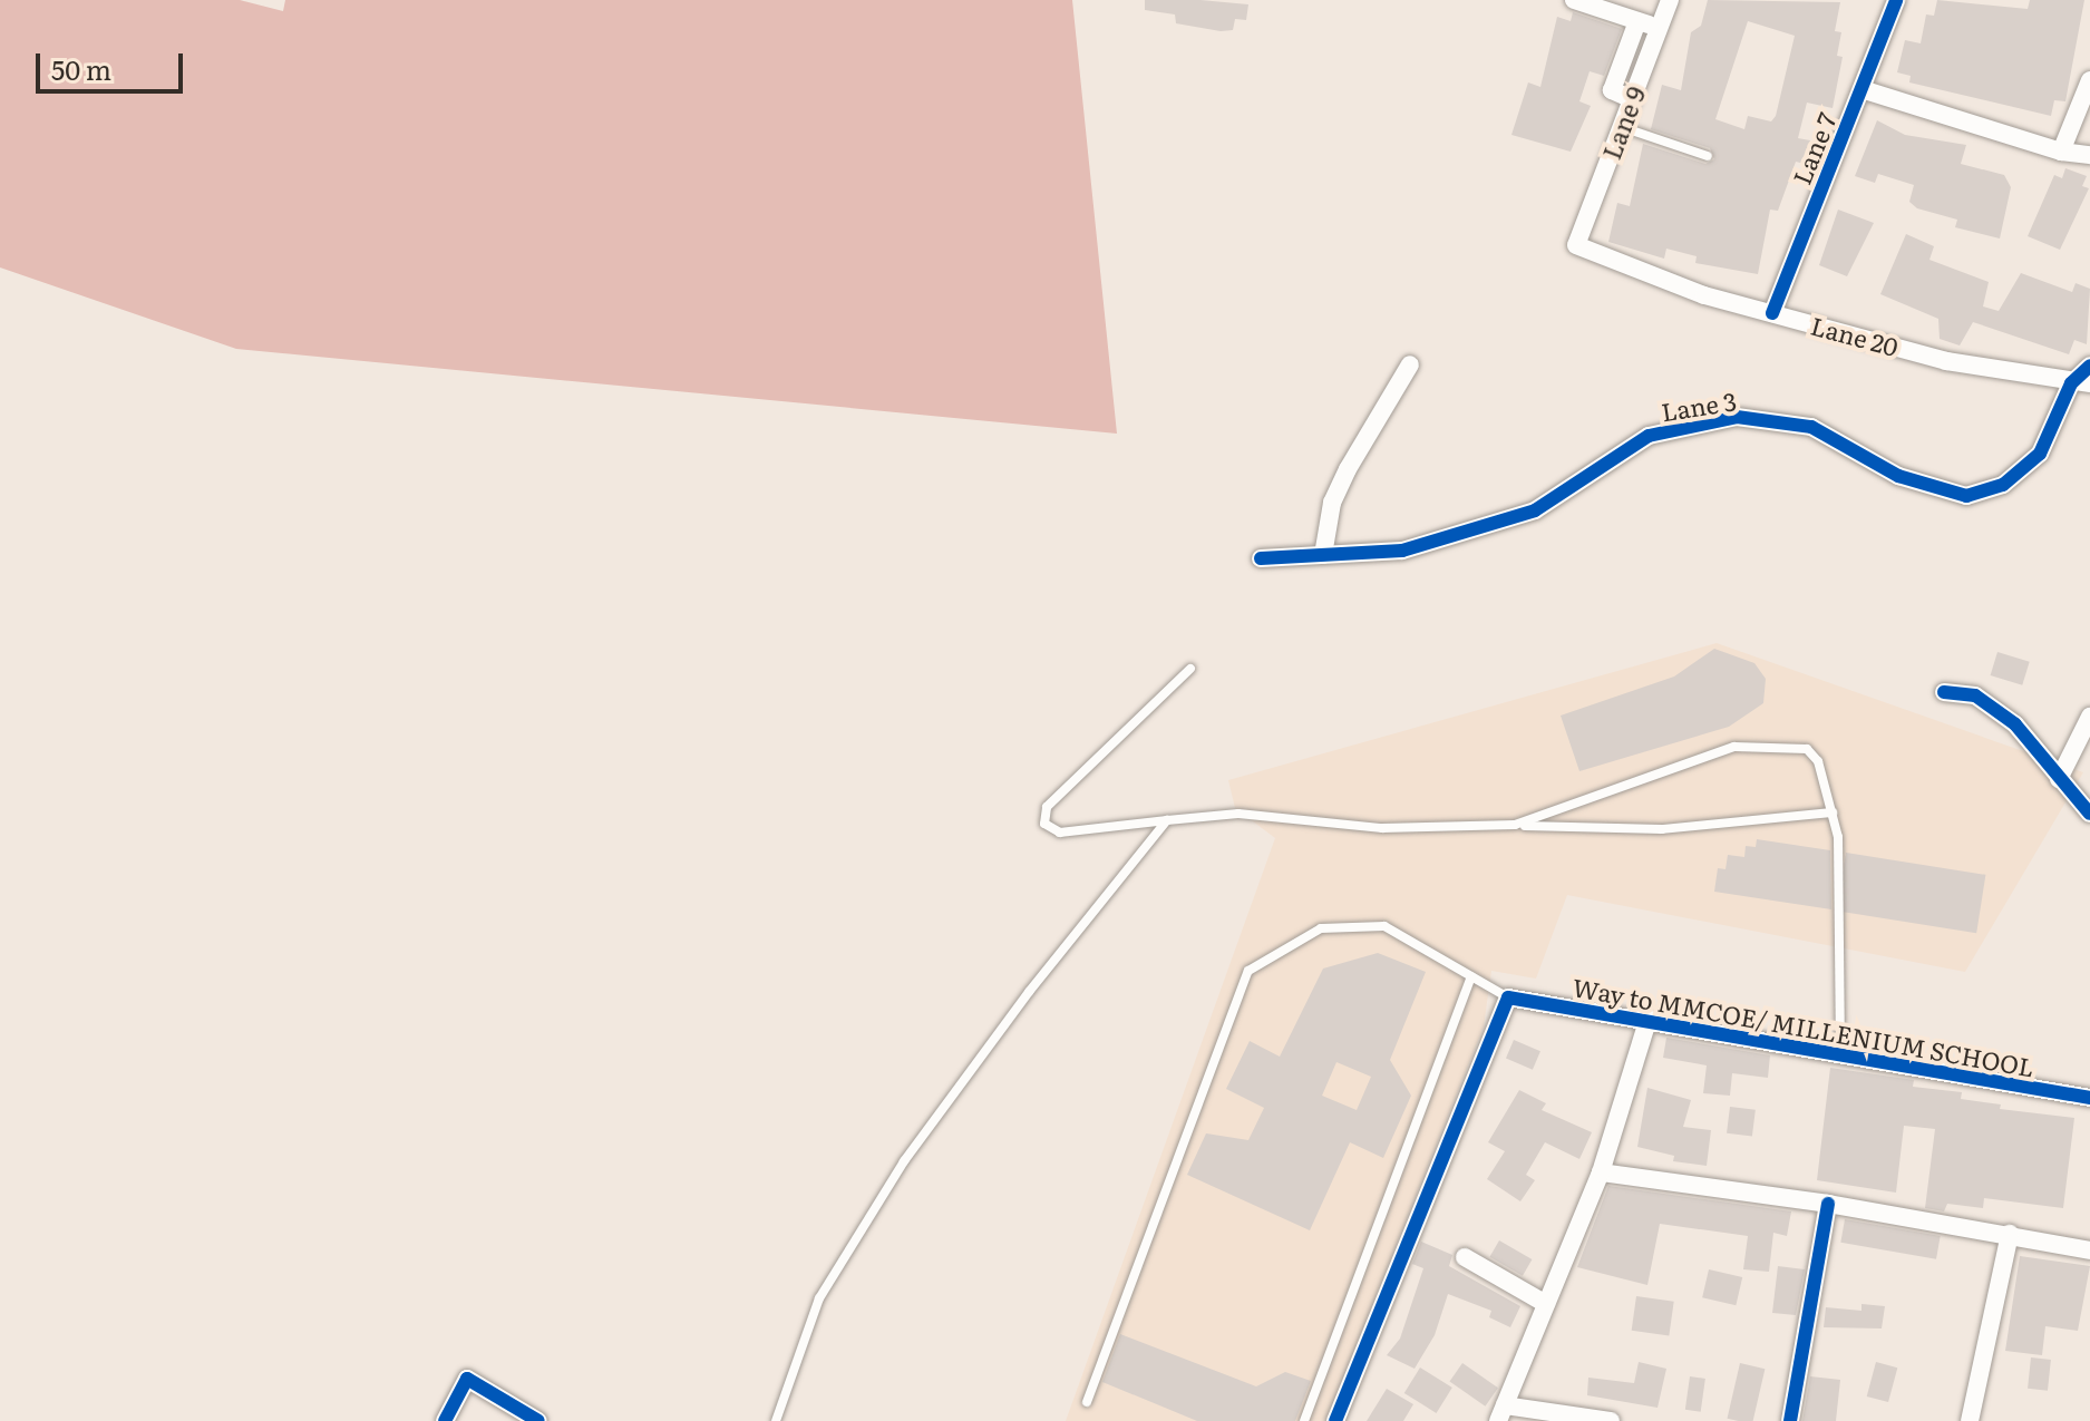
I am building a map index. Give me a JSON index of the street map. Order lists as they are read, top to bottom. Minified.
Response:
{"streets":{"street":["Lane 9","Lane 7","Lane 20","Lane 3","Way to MMCOE/ MILLENIUM SCHOOL"]},"crossings":[["Lane 9","Lane 20"],["Lane 7","Lane 20"],["Lane 20","Lane 3"]],"scale_bar":"50 m"}
